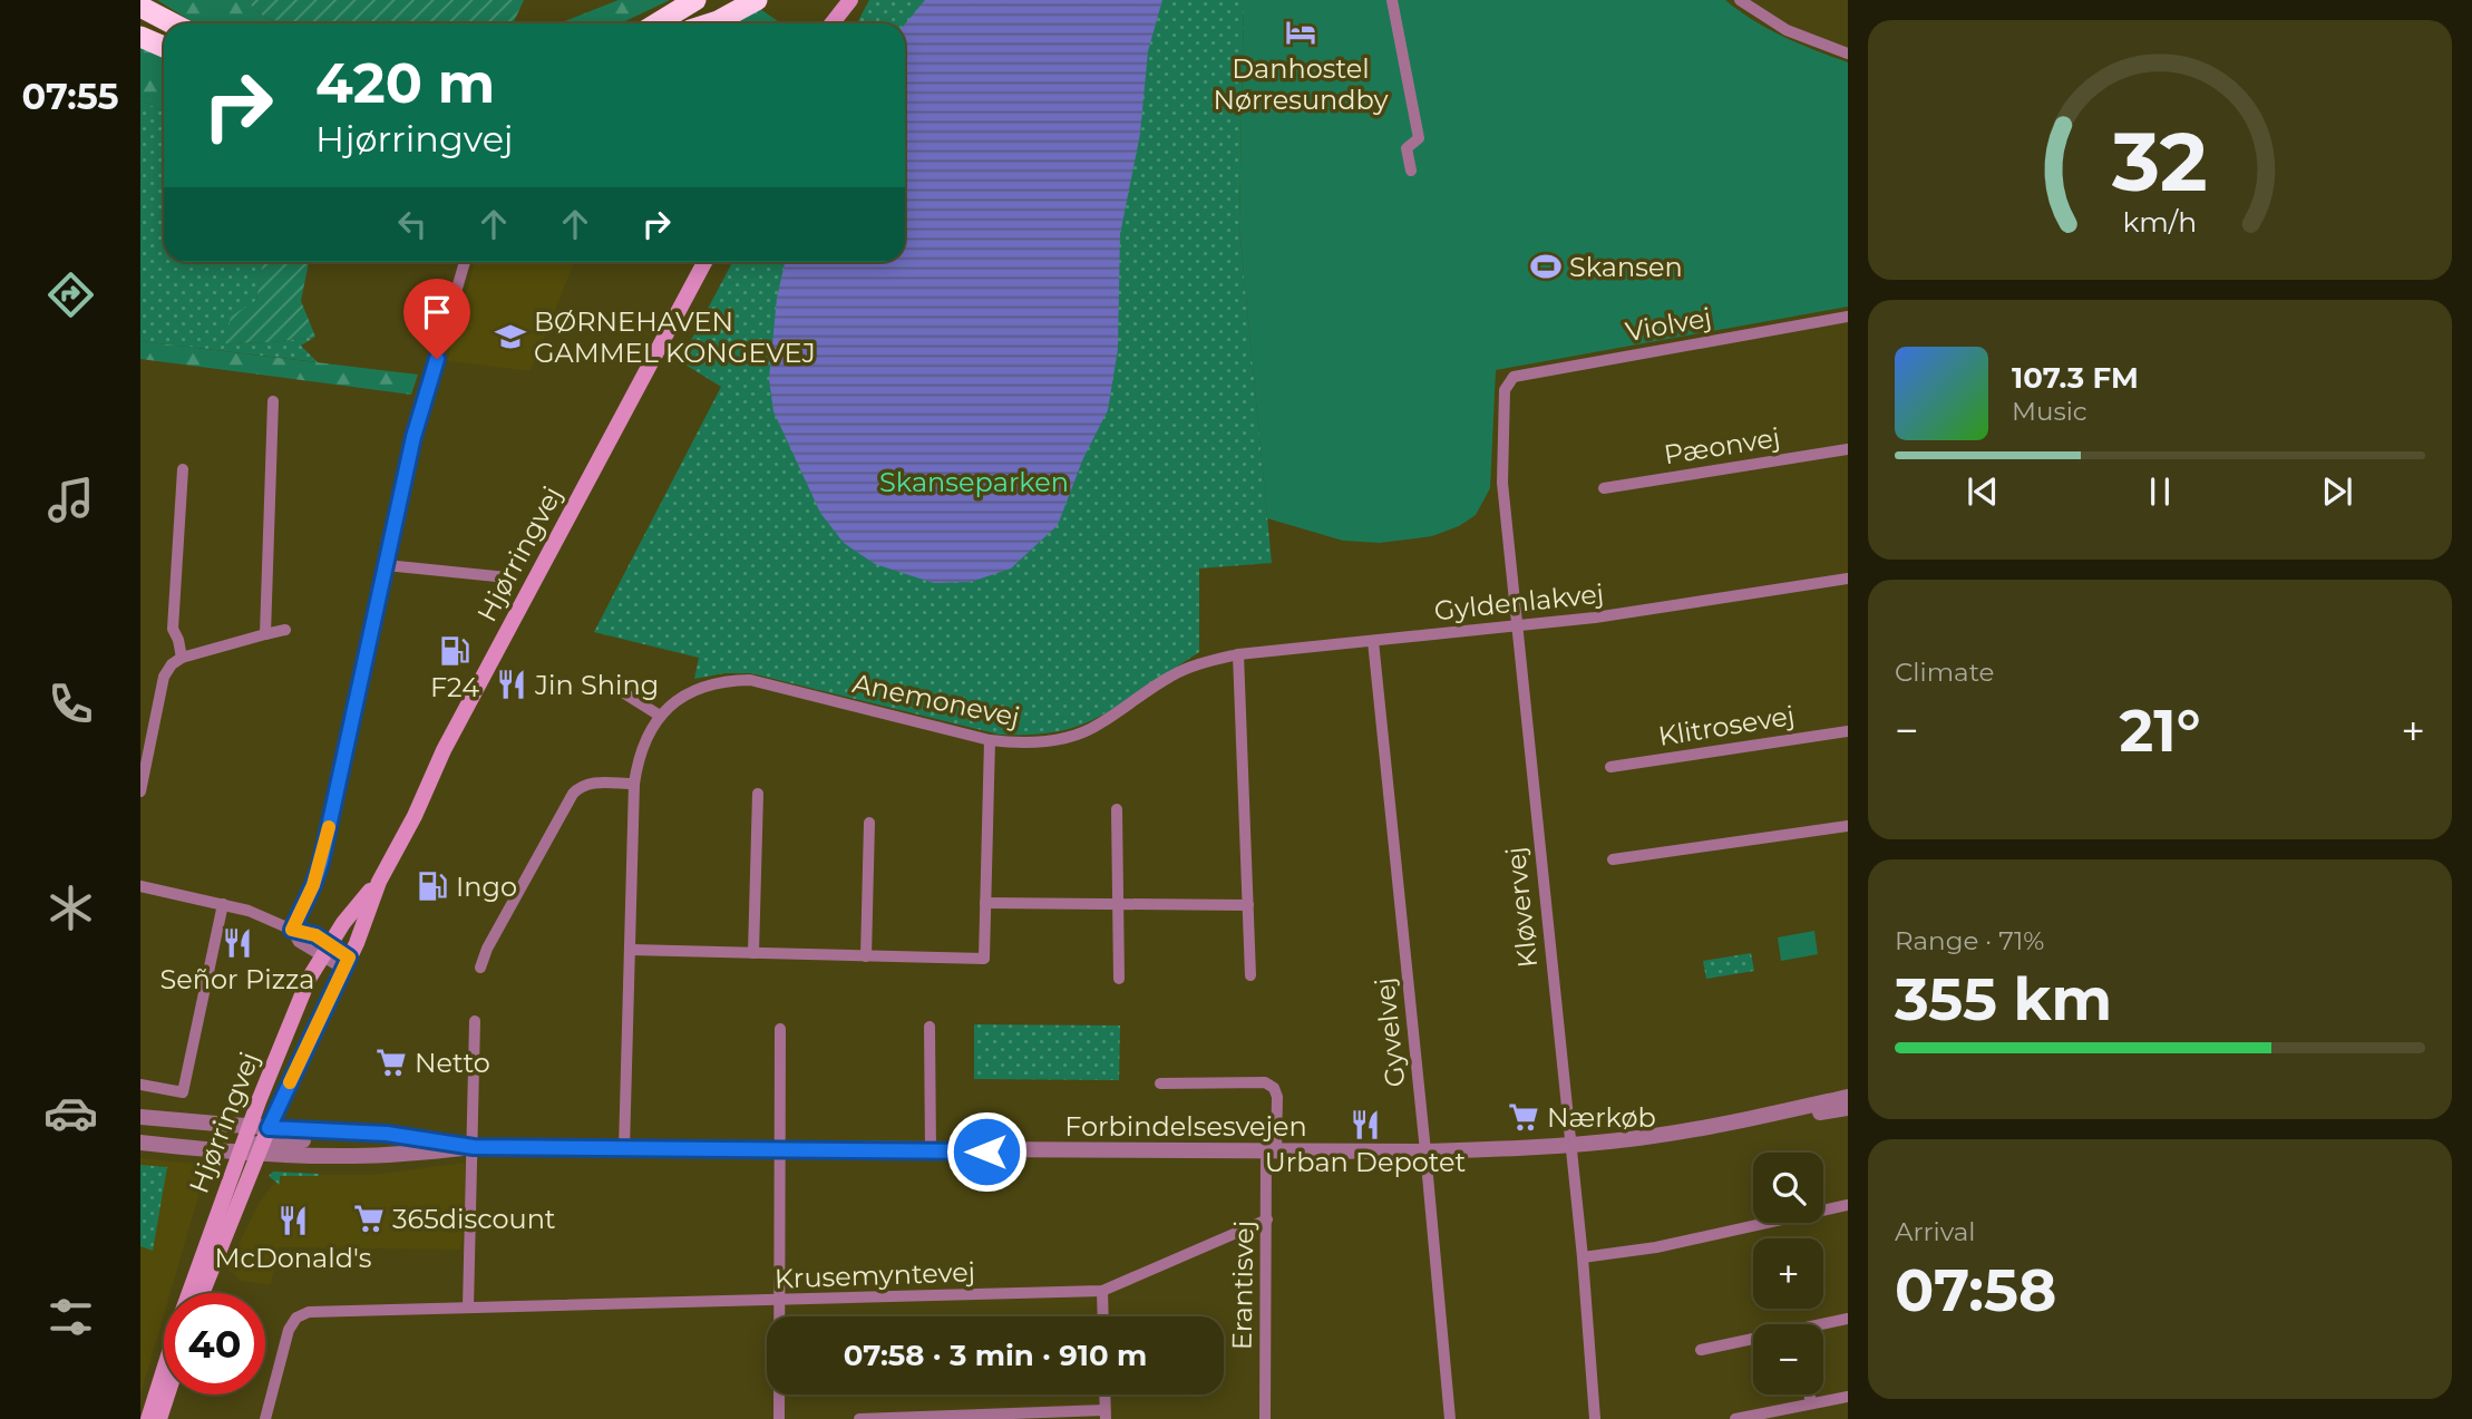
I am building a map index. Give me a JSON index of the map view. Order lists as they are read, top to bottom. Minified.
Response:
{"streets":{"main road":["Hjørringvej"],"street":["Violvej","Pæonvej","Gyldenlakvej","Anemonevej","Klitrosevej","Kløvervej","Gyvelvej","Forbindelsesvejen","Krusemyntevej","Erantisvej"]},"crossings":[["Violvej","Kløvervej"],["Hjørringvej","Forbindelsesvejen"],["Gyldenlakvej","Anemonevej"],["Gyldenlakvej","Kløvervej"],["Gyldenlakvej","Gyvelvej"],["Anemonevej","Forbindelsesvejen"],["Kløvervej","Forbindelsesvejen"],["Gyvelvej","Forbindelsesvejen"],["Forbindelsesvejen","Erantisvej"],["Krusemyntevej","Erantisvej"]],"parks":["Skanseparken"],"places":{"hotel":["Danhostel Nørresundby"],"sports":["Skansen"],"school or university":["BØRNEHAVEN GAMMEL KONGEVEJ"],"fuel station":["F24","Ingo"],"restaurant":["Jin Shing","Señor Pizza","Urban Depotet","McDonald's"],"supermarket":["Netto","Nærkøb","365discount"]},"page":{"tabs":"07:55","turn":["420 m","Hjørringvej"],"song":["107.3 FM","Music"],"tile":["Climate",["Range · 71%","355 km"],["Arrival","07:58"]],"heat":["−","21°","+"],"map_buttons":["+","−"],"limit":"40","trip":"07:58 · 3 min · 910 m","gauge":["32","km/h"]}}
